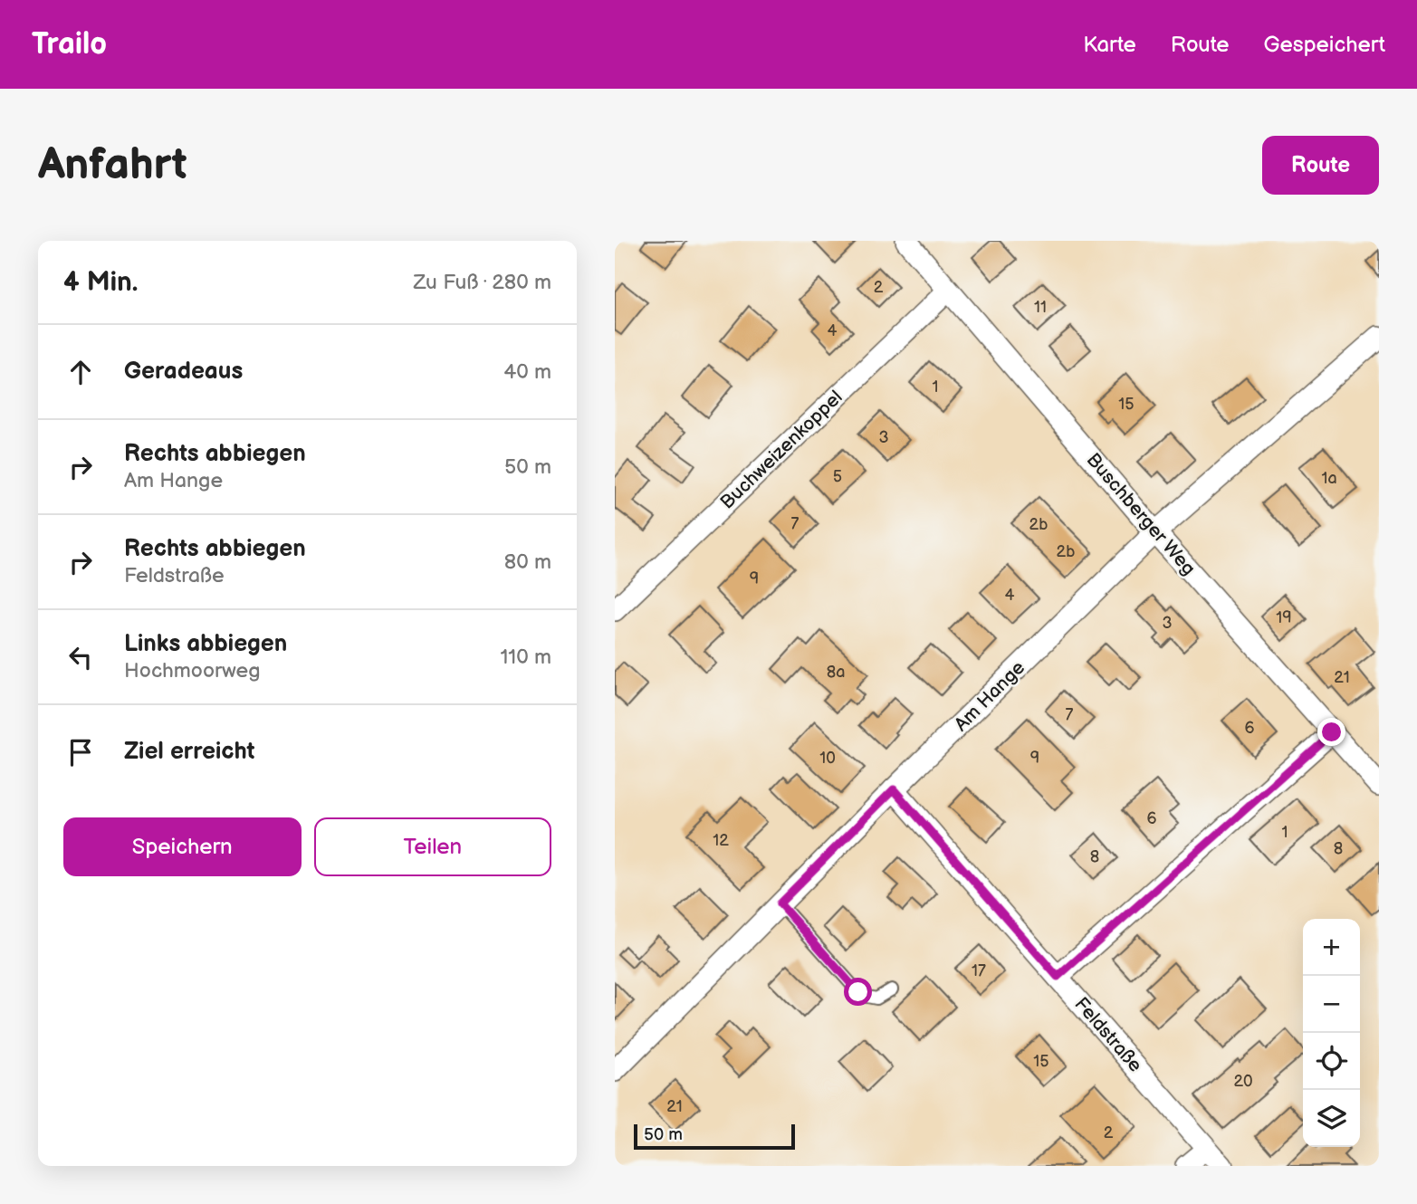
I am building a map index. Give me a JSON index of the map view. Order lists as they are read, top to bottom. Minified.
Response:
{"streets":{"street":["Buchweizenkoppel","Buschberger Weg","Am Hange","Feldstraße"]},"crossings":[["Buchweizenkoppel","Buschberger Weg"],["Buschberger Weg","Am Hange"],["Am Hange","Feldstraße"]],"house_numbers":["2","11","4","1","15","3","5","1a","7","2b","2b","9","4","19","3","8a","21","7","6","10","9","6","1","12","8","8","17","15","20","21","2"],"scale_bar":"50 m","page":{"header":"Trailo","nav":["Karte","Route","Gespeichert"],"buttons":["Route",["Speichern","Teilen"]],"title":"Anfahrt","heading":["4 Min.","Zu Fuß · 280 m"],"list":[["Geradeaus","40 m"],["Rechts abbiegen","Am Hange","50 m"],["Rechts abbiegen","Feldstraße","80 m"],["Links abbiegen","Hochmoorweg","110 m"],"Ziel erreicht"],"map_buttons":["+","−"],"scale":"50 m"}}
